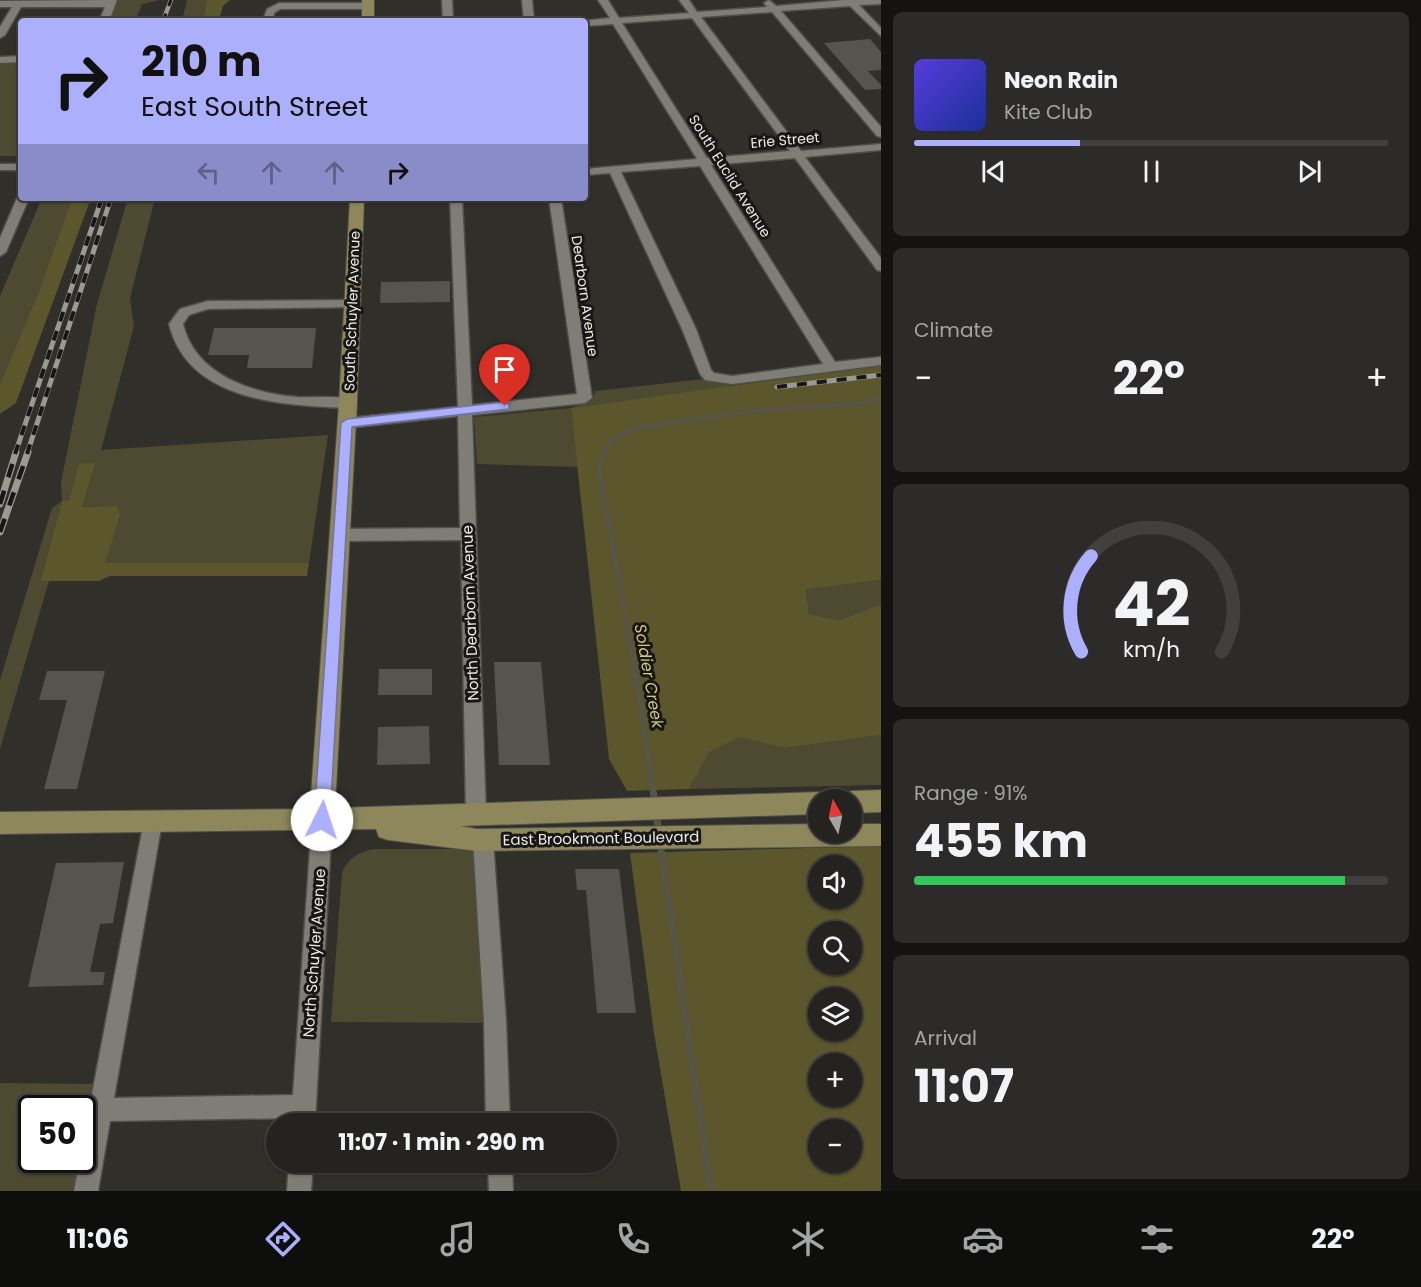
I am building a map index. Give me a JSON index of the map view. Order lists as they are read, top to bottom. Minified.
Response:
{"streets":{"main road":["South Schuyler Avenue","East Brookmont Boulevard","North Schuyler Avenue"],"street":["Erie Street","South Euclid Avenue","Dearborn Avenue","North Dearborn Avenue"]},"crossings":[["Erie Street","South Euclid Avenue"],["Dearborn Avenue","North Dearborn Avenue"],["South Schuyler Avenue","North Schuyler Avenue"],["North Dearborn Avenue","East Brookmont Boulevard"],["East Brookmont Boulevard","North Schuyler Avenue"]],"water":["Soldier Creek"],"north":"top","page":{"turn":["210 m","East South Street"],"song":["Neon Rain","Kite Club"],"tile":["Climate",["Range · 91%","455 km"],["Arrival","11:07"]],"heat":["−","22°","+"],"map_buttons":["+","−"],"limit":"50","trip":"11:07 · 1 min · 290 m","tabs":["11:06","22°"],"gauge":["42","km/h"]}}
